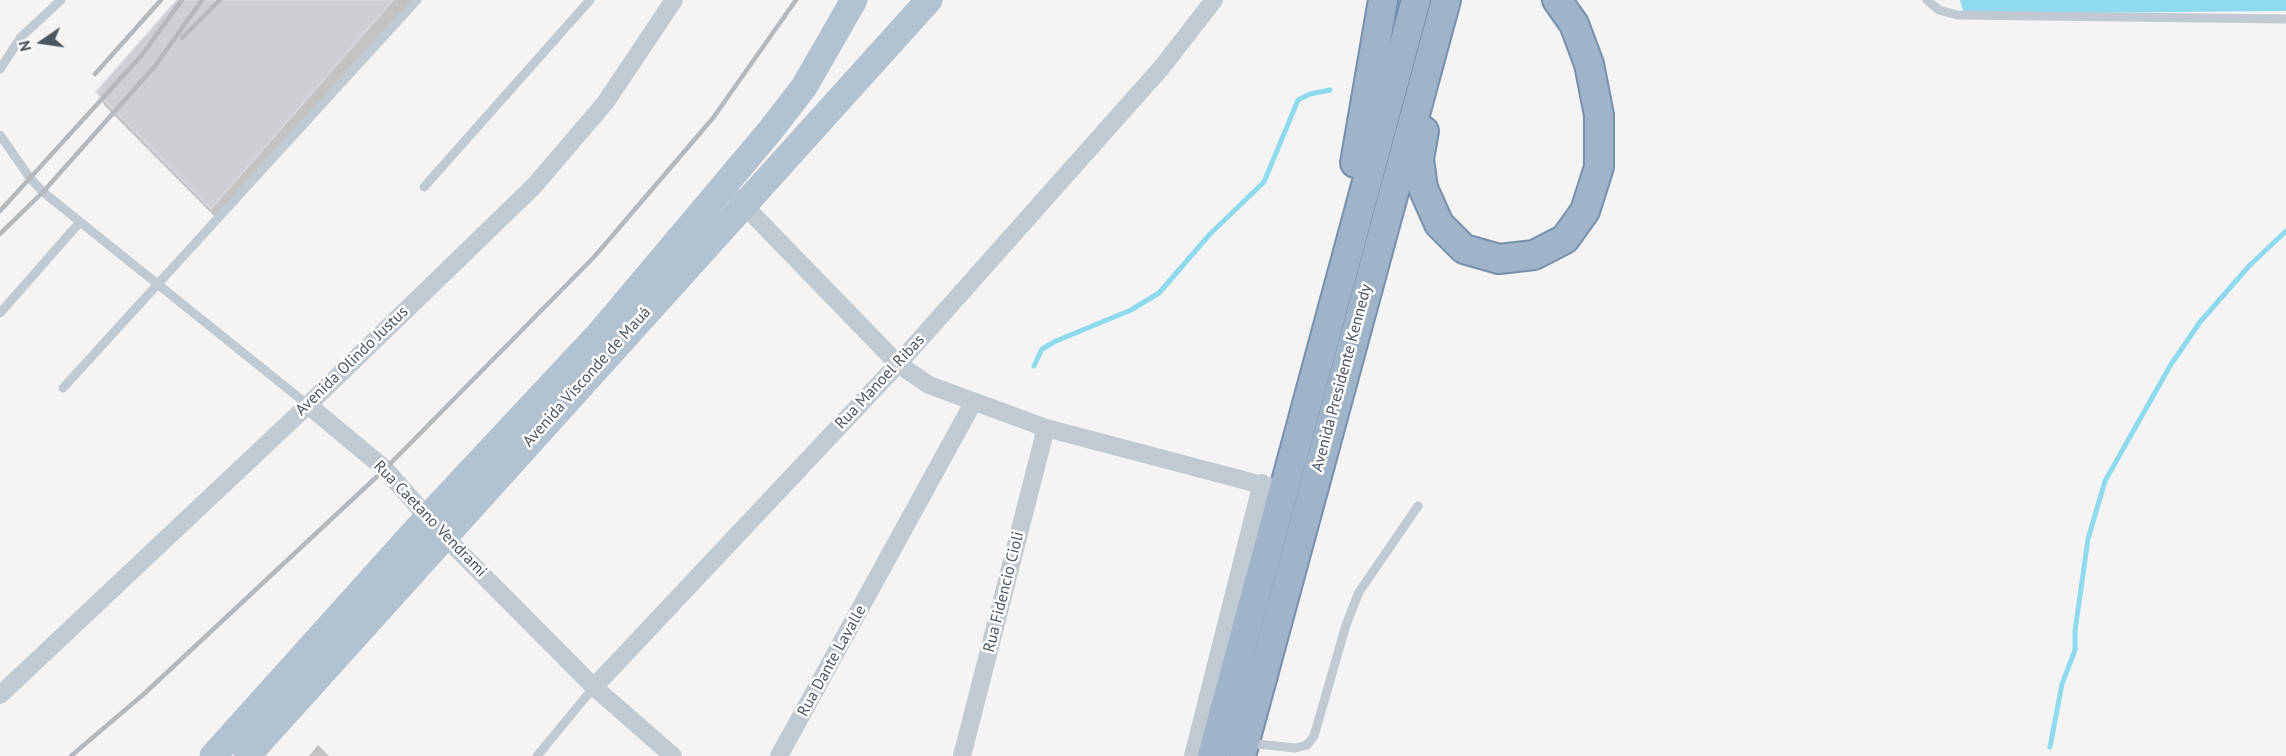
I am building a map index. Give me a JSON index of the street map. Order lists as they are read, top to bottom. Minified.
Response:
{"streets":{"highway":["Avenida Presidente Kennedy"],"main road":["Avenida Visconde de Mauá"],"street":["Avenida Olindo Justus","Rua Manoel Ribas","Rua Caetano Vendrami","Rua Fidencio Cioli","Rua Dante Lavalle"]},"crossings":[["Avenida Olindo Justus","Rua Caetano Vendrami"],["Avenida Visconde de Mauá","Rua Caetano Vendrami"],["Rua Manoel Ribas","Rua Caetano Vendrami"]],"north":"left"}
